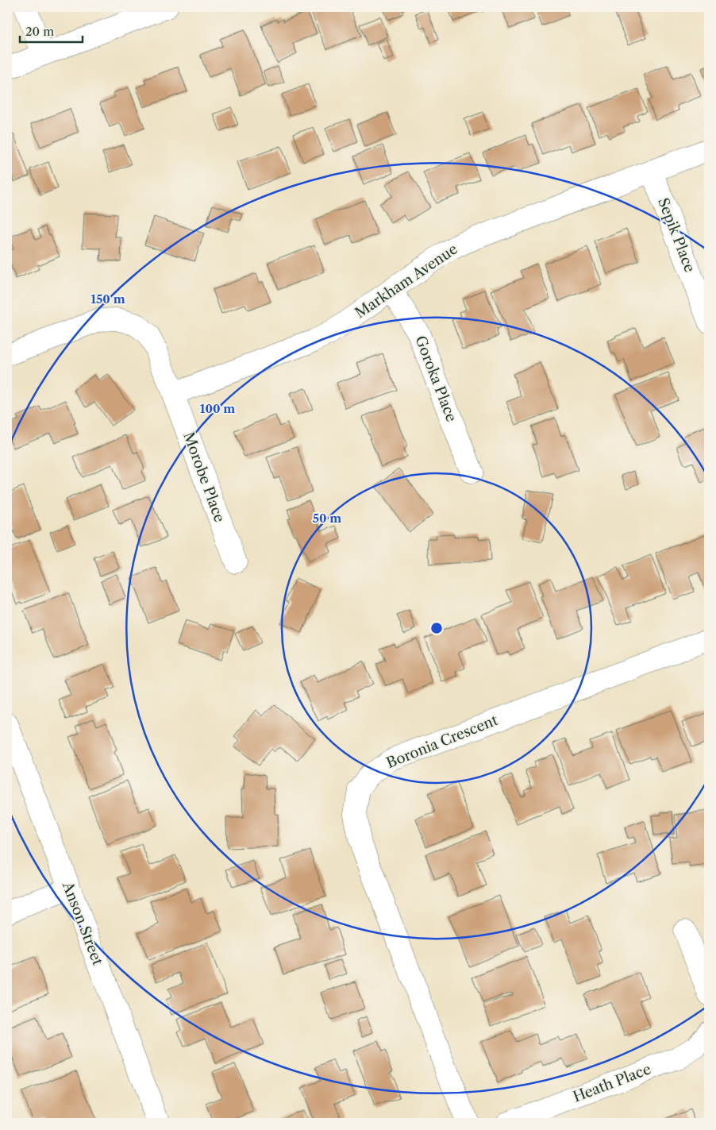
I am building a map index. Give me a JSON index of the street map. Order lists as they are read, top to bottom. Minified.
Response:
{"streets":{"street":["Sepik Place","Markham Avenue","Goroka Place","Morobe Place","Boronia Crescent","Anson Street","Heath Place"]},"crossings":[["Sepik Place","Markham Avenue"],["Markham Avenue","Goroka Place"],["Markham Avenue","Morobe Place"]],"scale_bar":"20 m","rings":["150 m","100 m","50 m"]}
